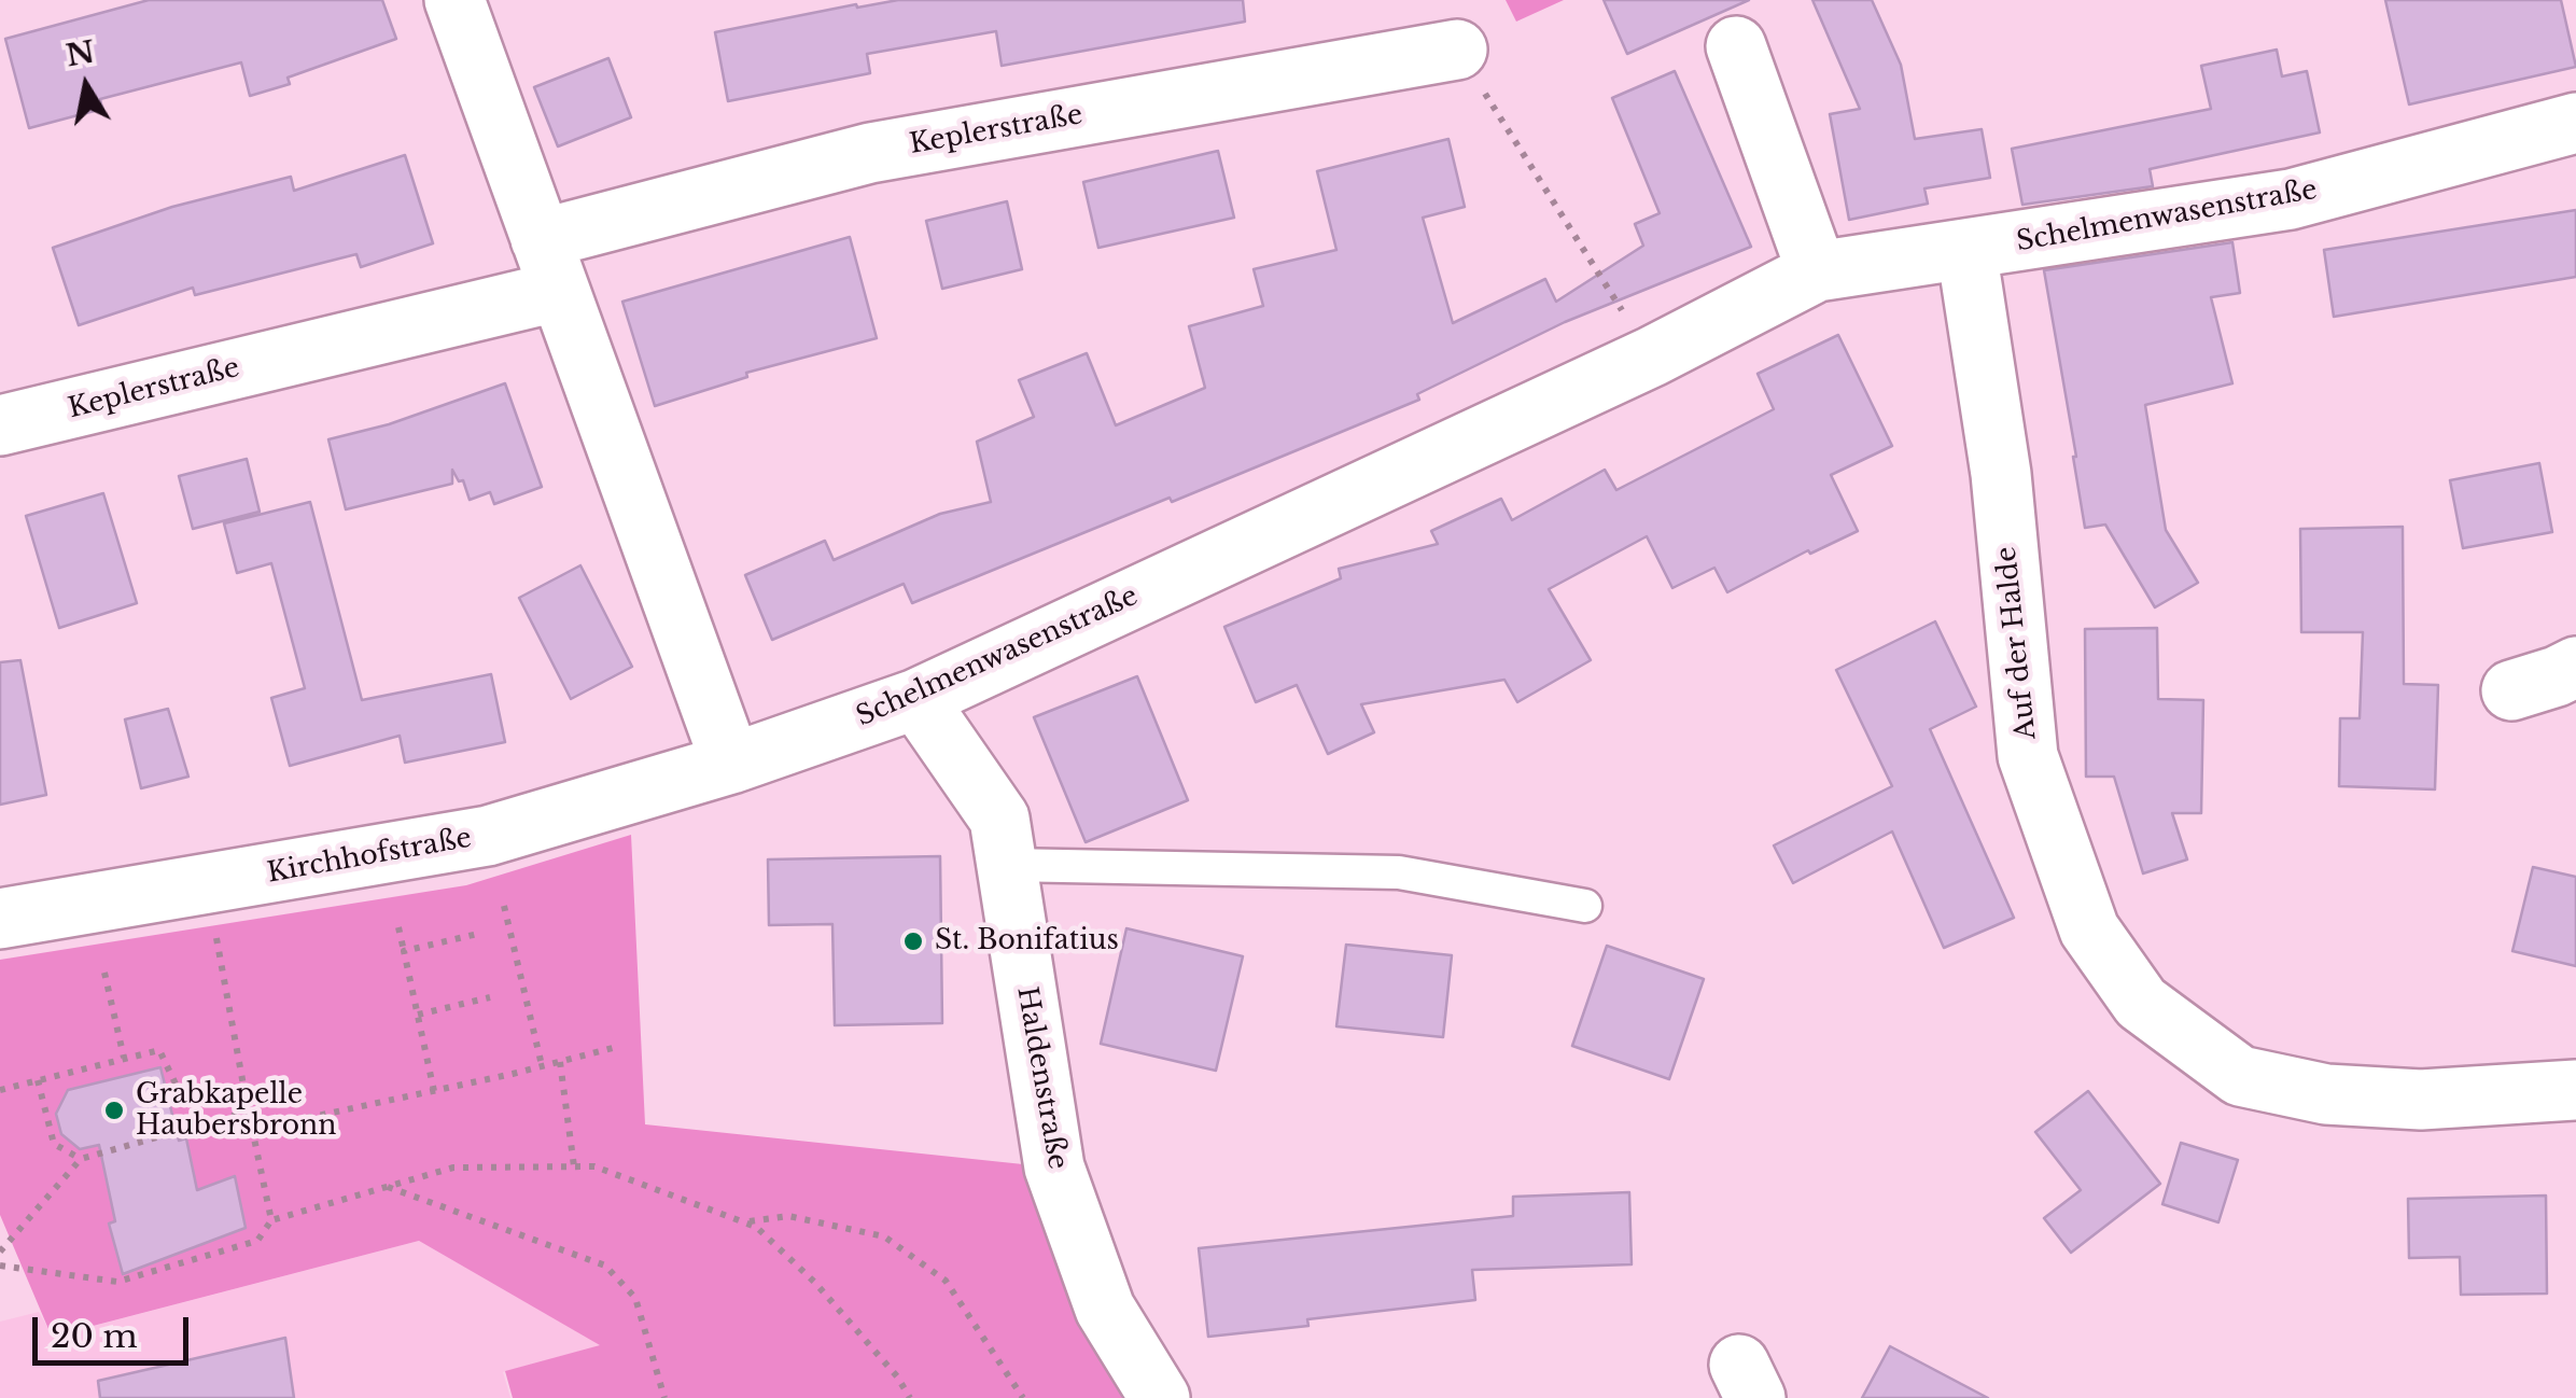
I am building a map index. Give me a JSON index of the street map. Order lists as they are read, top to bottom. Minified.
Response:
{"streets":{"street":["Keplerstraße","Schelmenwasenstraße","Auf der Halde","Kirchhofstraße","Haldenstraße"]},"crossings":[["Schelmenwasenstraße","Auf der Halde"],["Schelmenwasenstraße","Kirchhofstraße"],["Schelmenwasenstraße","Haldenstraße"]],"places":["St. Bonifatius","Grabkapelle Haubersbronn"],"scale_bar":"20 m","north":"top"}
